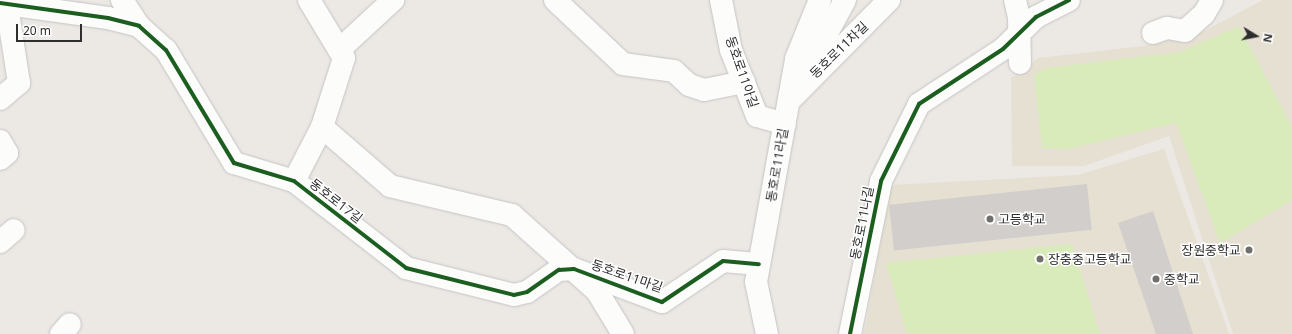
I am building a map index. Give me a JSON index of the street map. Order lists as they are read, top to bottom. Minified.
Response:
{"streets":{"street":["동호로11차길","동호로11아길","동호로11라길","동호로17길","동호로11나길","동호로11마길"]},"crossings":[["동호로11차길","동호로11라길"],["동호로11아길","동호로11라길"],["동호로11라길","동호로11마길"],["동호로17길","동호로11마길"]],"places":["고등학교","장원중학교","장충중고등학교","중학교"],"scale_bar":"20 m","north":"right"}
